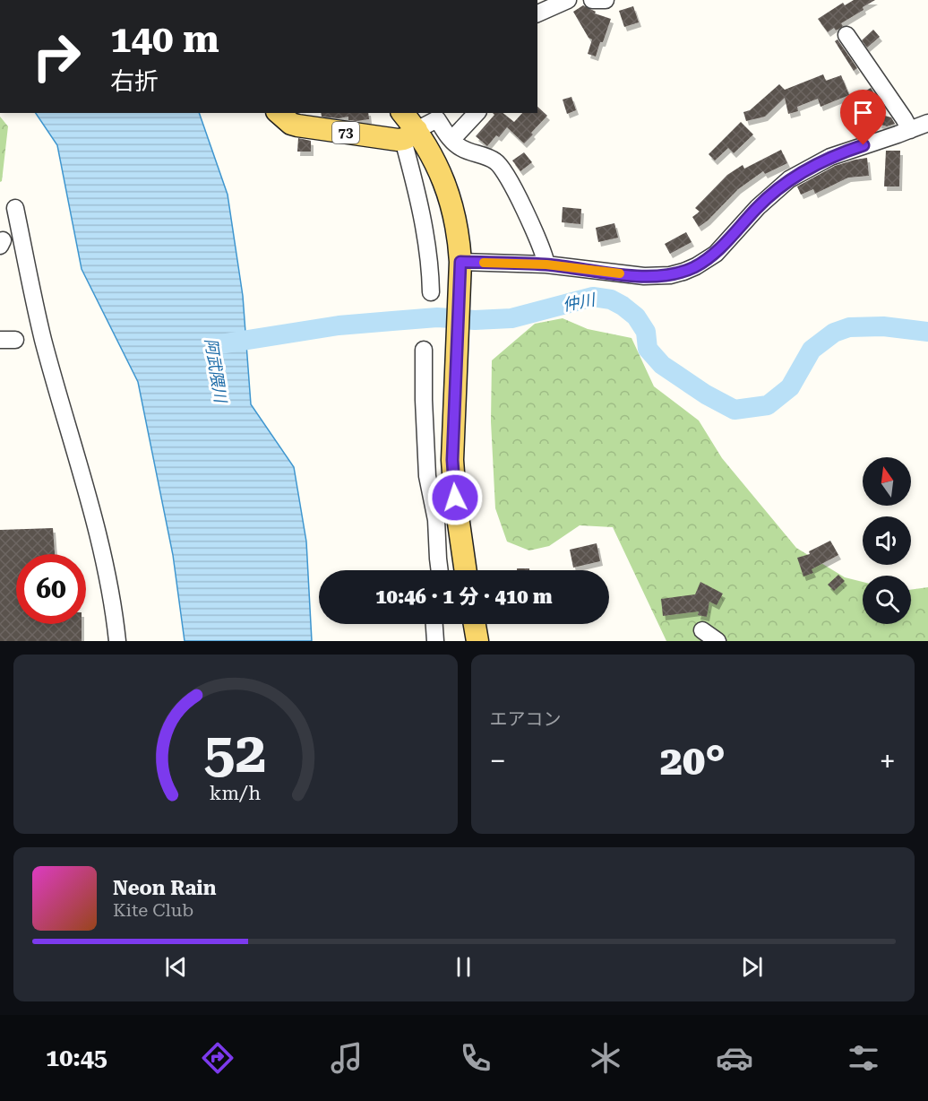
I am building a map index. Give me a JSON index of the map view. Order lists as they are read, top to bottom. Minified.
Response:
{"streets":{"main road":["73"]},"water":["仲川","阿武隈川"],"north":"top","page":{"turn":["140 m","右折"],"limit":"60","trip":"10:46 · 1 分 · 410 m","tile":"エアコン","heat":["−","20°","+"],"song":["Neon Rain","Kite Club"],"tabs":"10:45","gauge":["52","km/h"]}}
